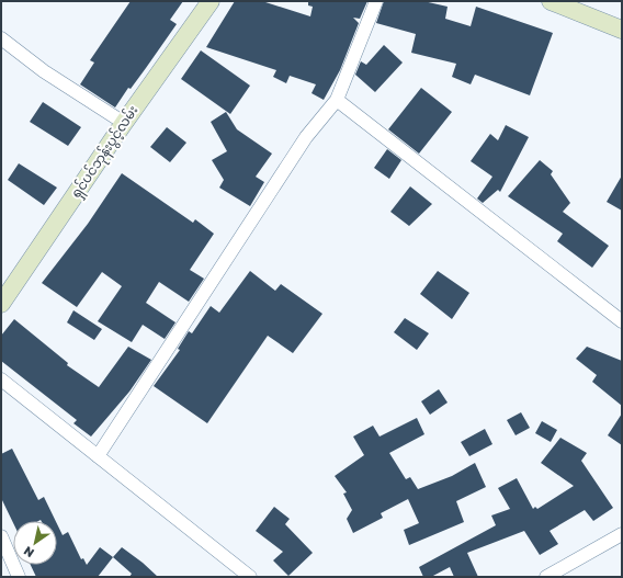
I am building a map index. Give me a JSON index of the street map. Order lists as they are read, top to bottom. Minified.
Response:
{"streets":{"street":["ရှင်ပင်ဘုန်းပွင့်လမ်း"]},"north":"bottom left"}
